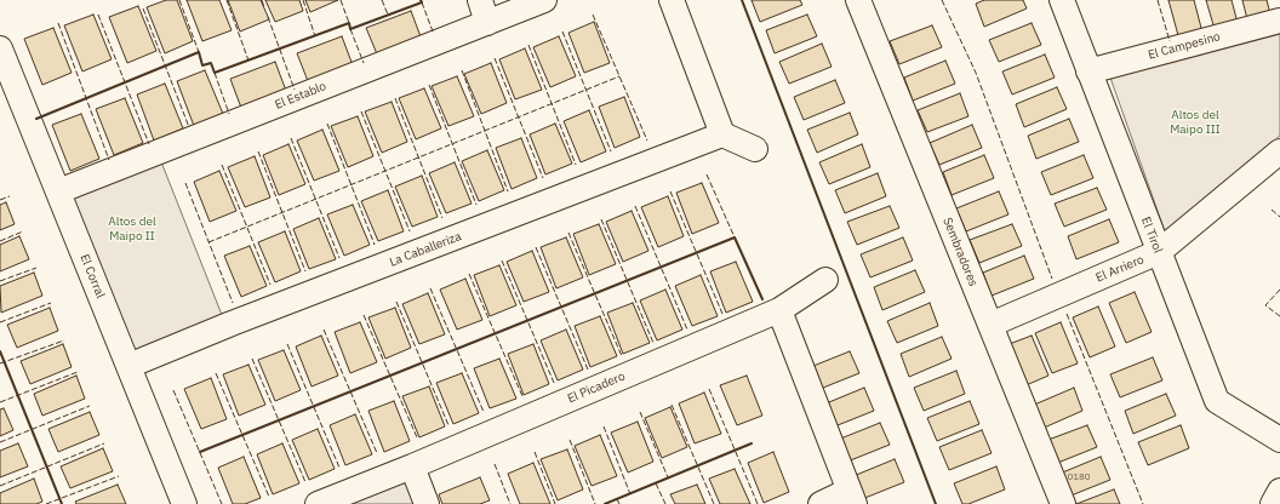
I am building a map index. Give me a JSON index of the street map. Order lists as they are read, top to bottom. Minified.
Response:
{"streets":{"street":["El Campesino","El Establo","El Tirol","La Caballeriza","Sembradores","El Arriero","El Corral","El Picadero"]},"crossings":[["El Campesino","El Tirol"],["El Establo","El Corral"],["El Tirol","El Arriero"],["La Caballeriza","El Corral"],["Sembradores","El Arriero"]],"parks":["Altos del Maipo III","Altos del Maipo II"],"house_numbers":["0180"]}
